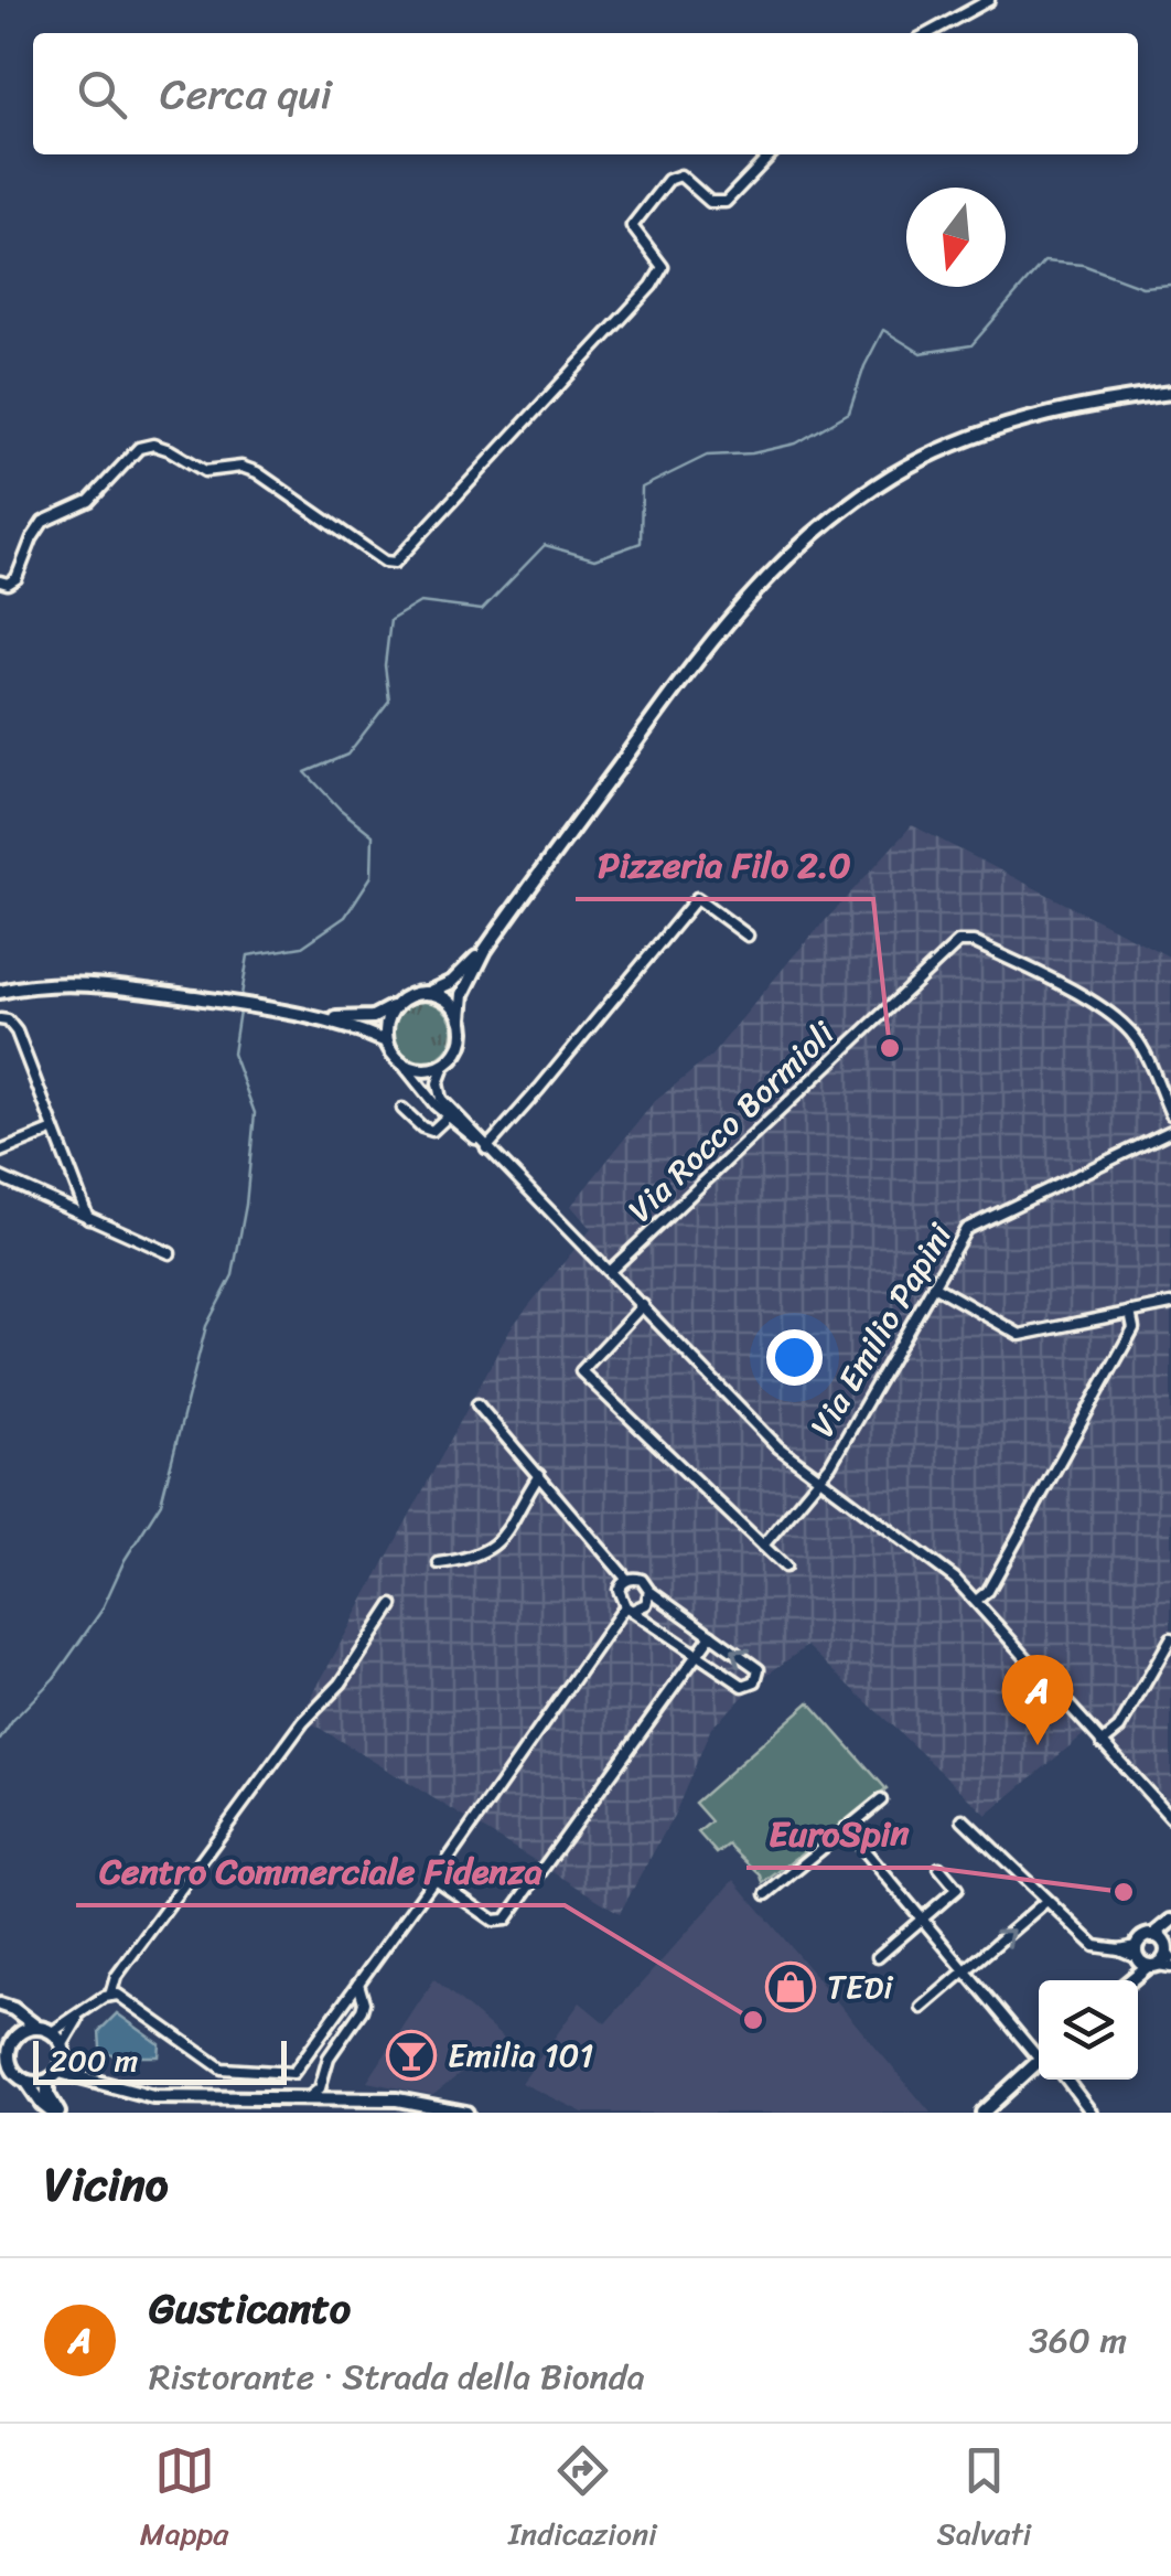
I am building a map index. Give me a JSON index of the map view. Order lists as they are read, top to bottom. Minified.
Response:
{"streets":{"street":["Via Rocco Bormioli","Via Emilio Papini"]},"places":{"other":["Pizzeria Filo 2.0","EuroSpin","Centro Commerciale Fidenza"],"shop":["TEDi"],"bar":["Emilia 101"]},"scale_bar":"200 m","north":"bottom","page":{"search":"Cerca qui","pins":"A","scale":"200 m","heading":"Vicino","list":[{"mark":"A","name":"Gusticanto","note":"Ristorante · Strada della Bionda","value":"360 m"}],"nav":["Mappa","Indicazioni","Salvati"]}}
